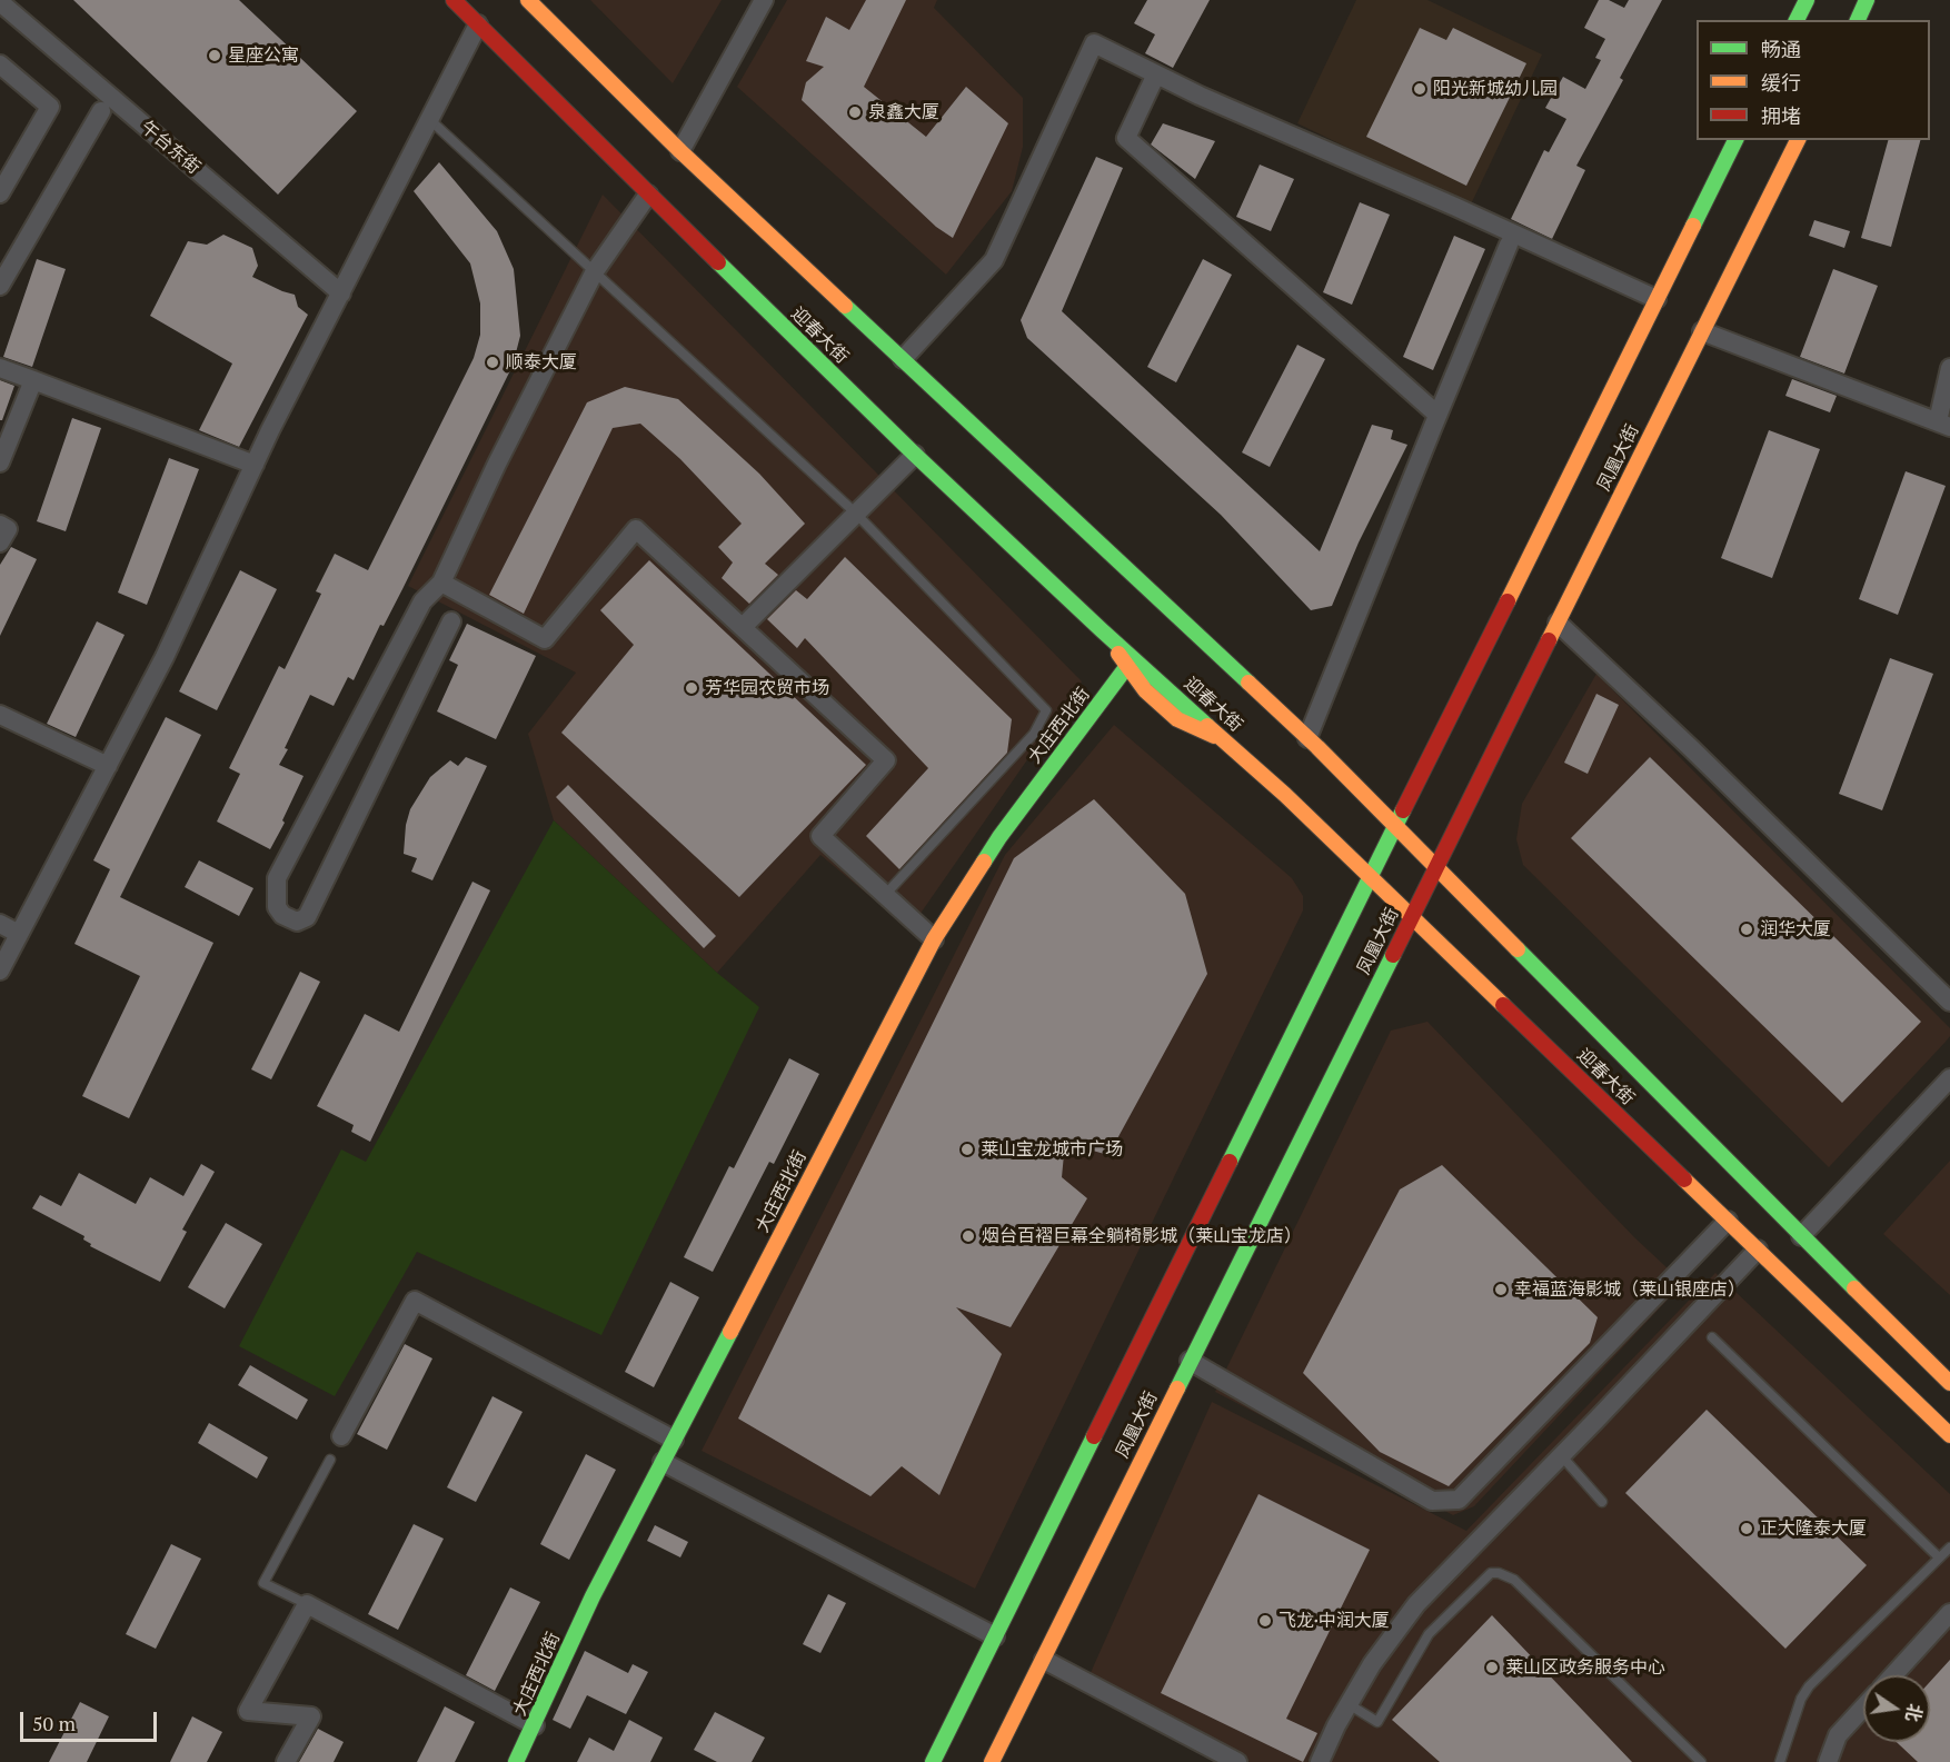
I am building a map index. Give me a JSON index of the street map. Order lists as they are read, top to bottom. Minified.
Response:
{"streets":{"main road":["迎春大街","凤凰大街","大庄西北街"],"street":["午台东街"]},"crossings":[["迎春大街","凤凰大街"]],"places":["星座公寓","阳光新城幼儿园","泉鑫大厦","顺泰大厦","芳华园农贸市场","润华大厦","莱山宝龙城市广场","烟台百褶巨幕全躺椅影城（莱山宝龙店）","幸福蓝海影城（莱山银座店）","正大隆泰大厦","飞龙·中润大厦","莱山区政务服务中心"],"legend":["畅通","缓行","拥堵"],"scale_bar":"50 m","north":"right"}
